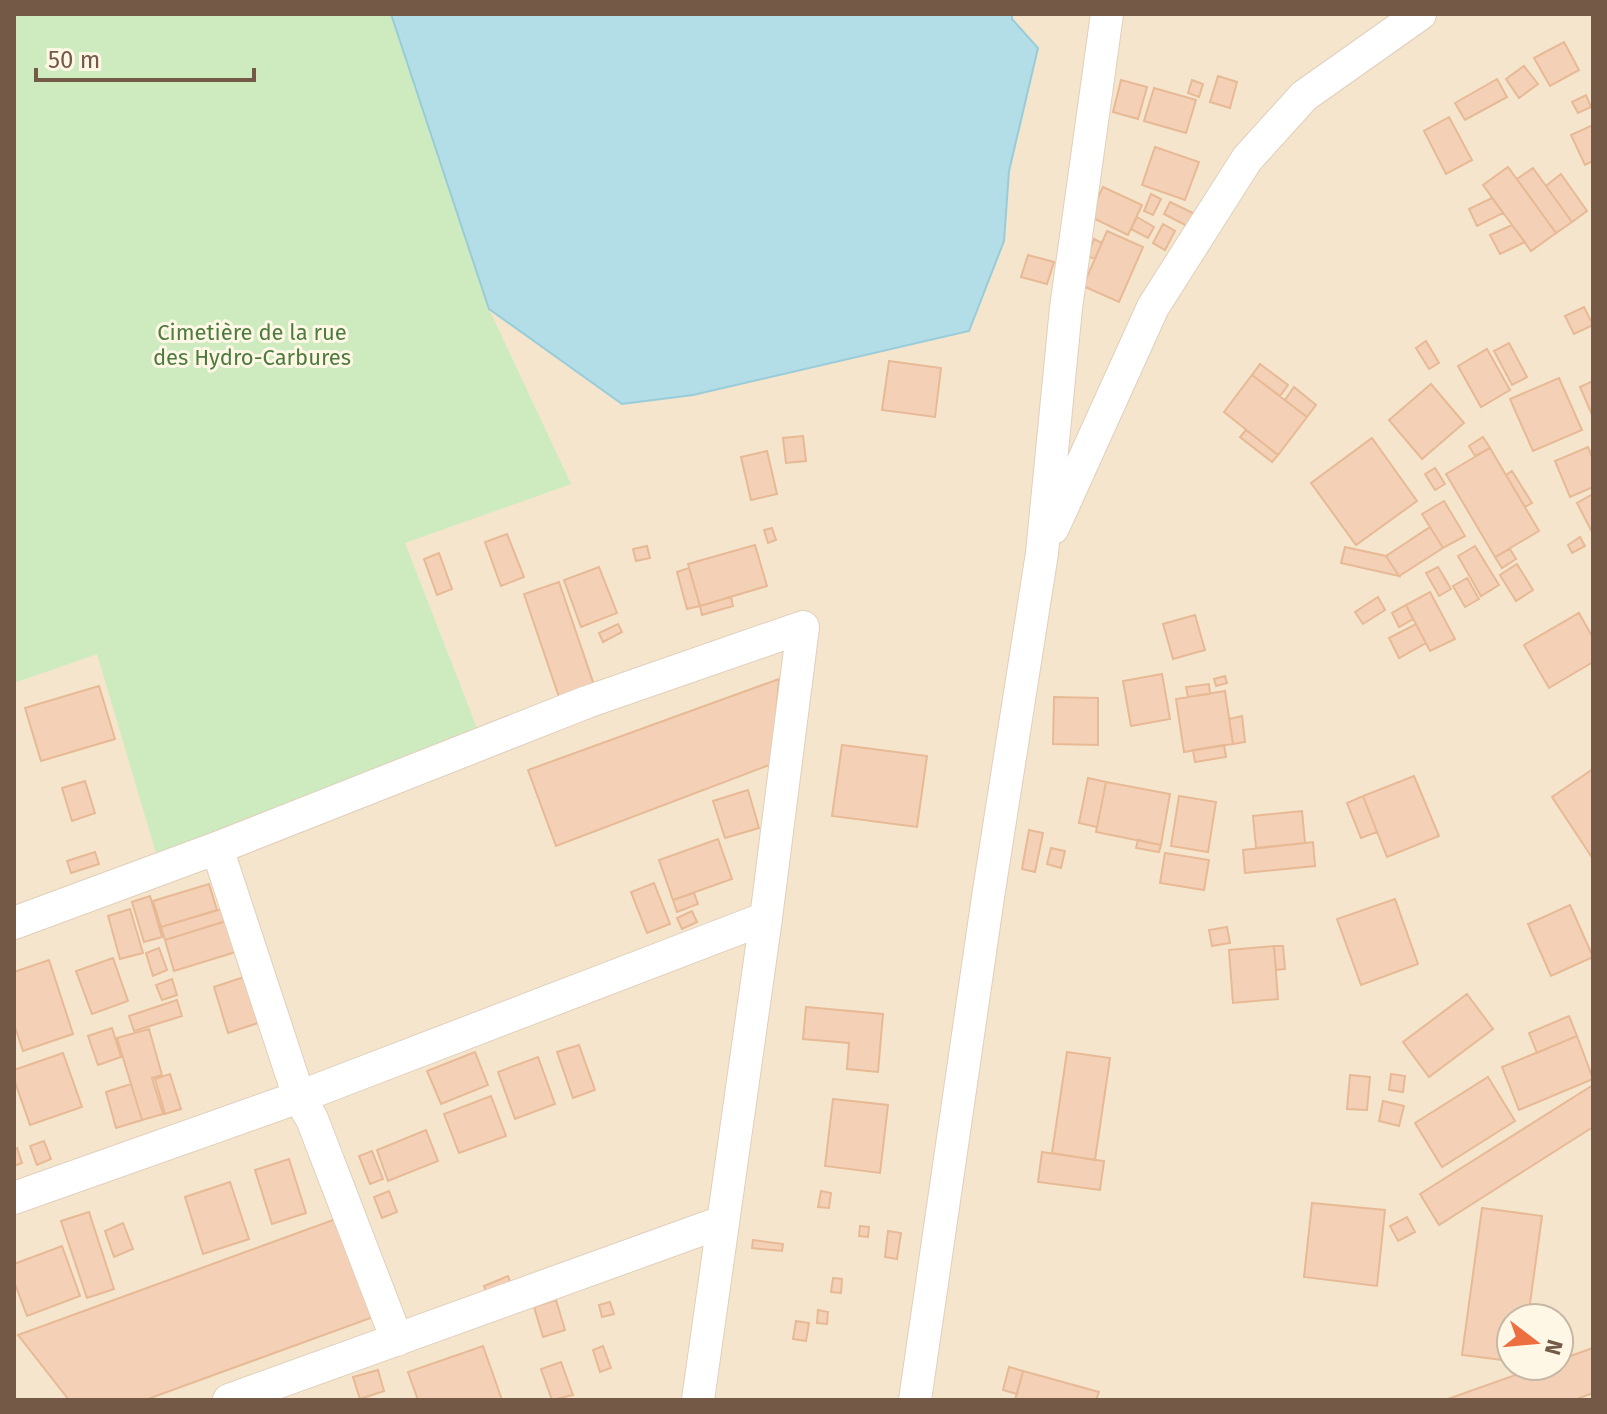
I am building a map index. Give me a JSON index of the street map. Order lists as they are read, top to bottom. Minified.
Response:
{"parks":["Cimetière de la rue des Hydro-Carbures"],"scale_bar":"50 m","north":"right"}
